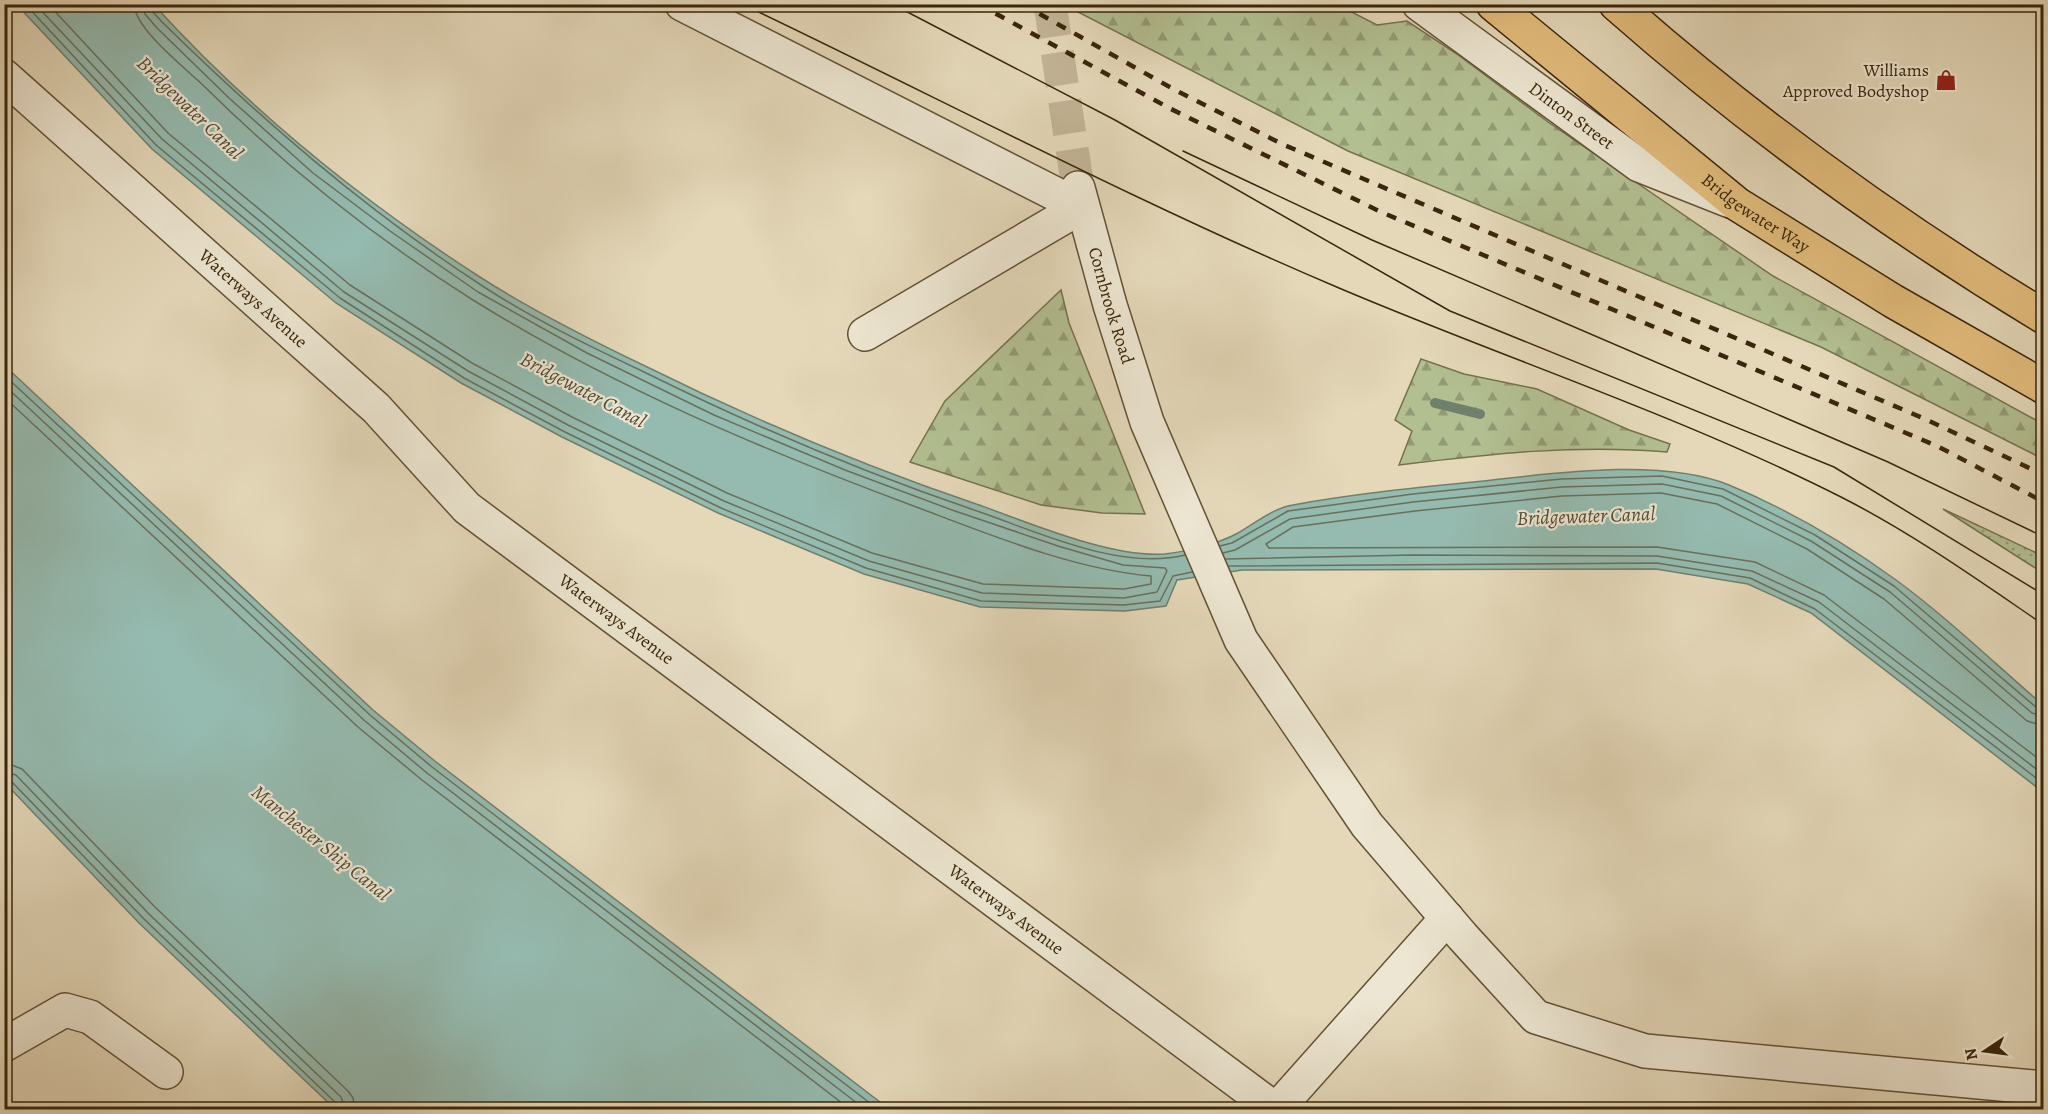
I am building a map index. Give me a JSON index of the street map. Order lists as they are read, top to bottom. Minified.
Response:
{"streets":{"highway":["Bridgewater Way"],"street":["Dinton Street","Waterways Avenue","Cornbrook Road"]},"crossings":[["Dinton Street","Bridgewater Way"],["Waterways Avenue","Cornbrook Road"]],"water":["Bridgewater Canal","Manchester Ship Canal"],"places":{"shop":["Williams Approved Bodyshop"]},"north":"left"}
